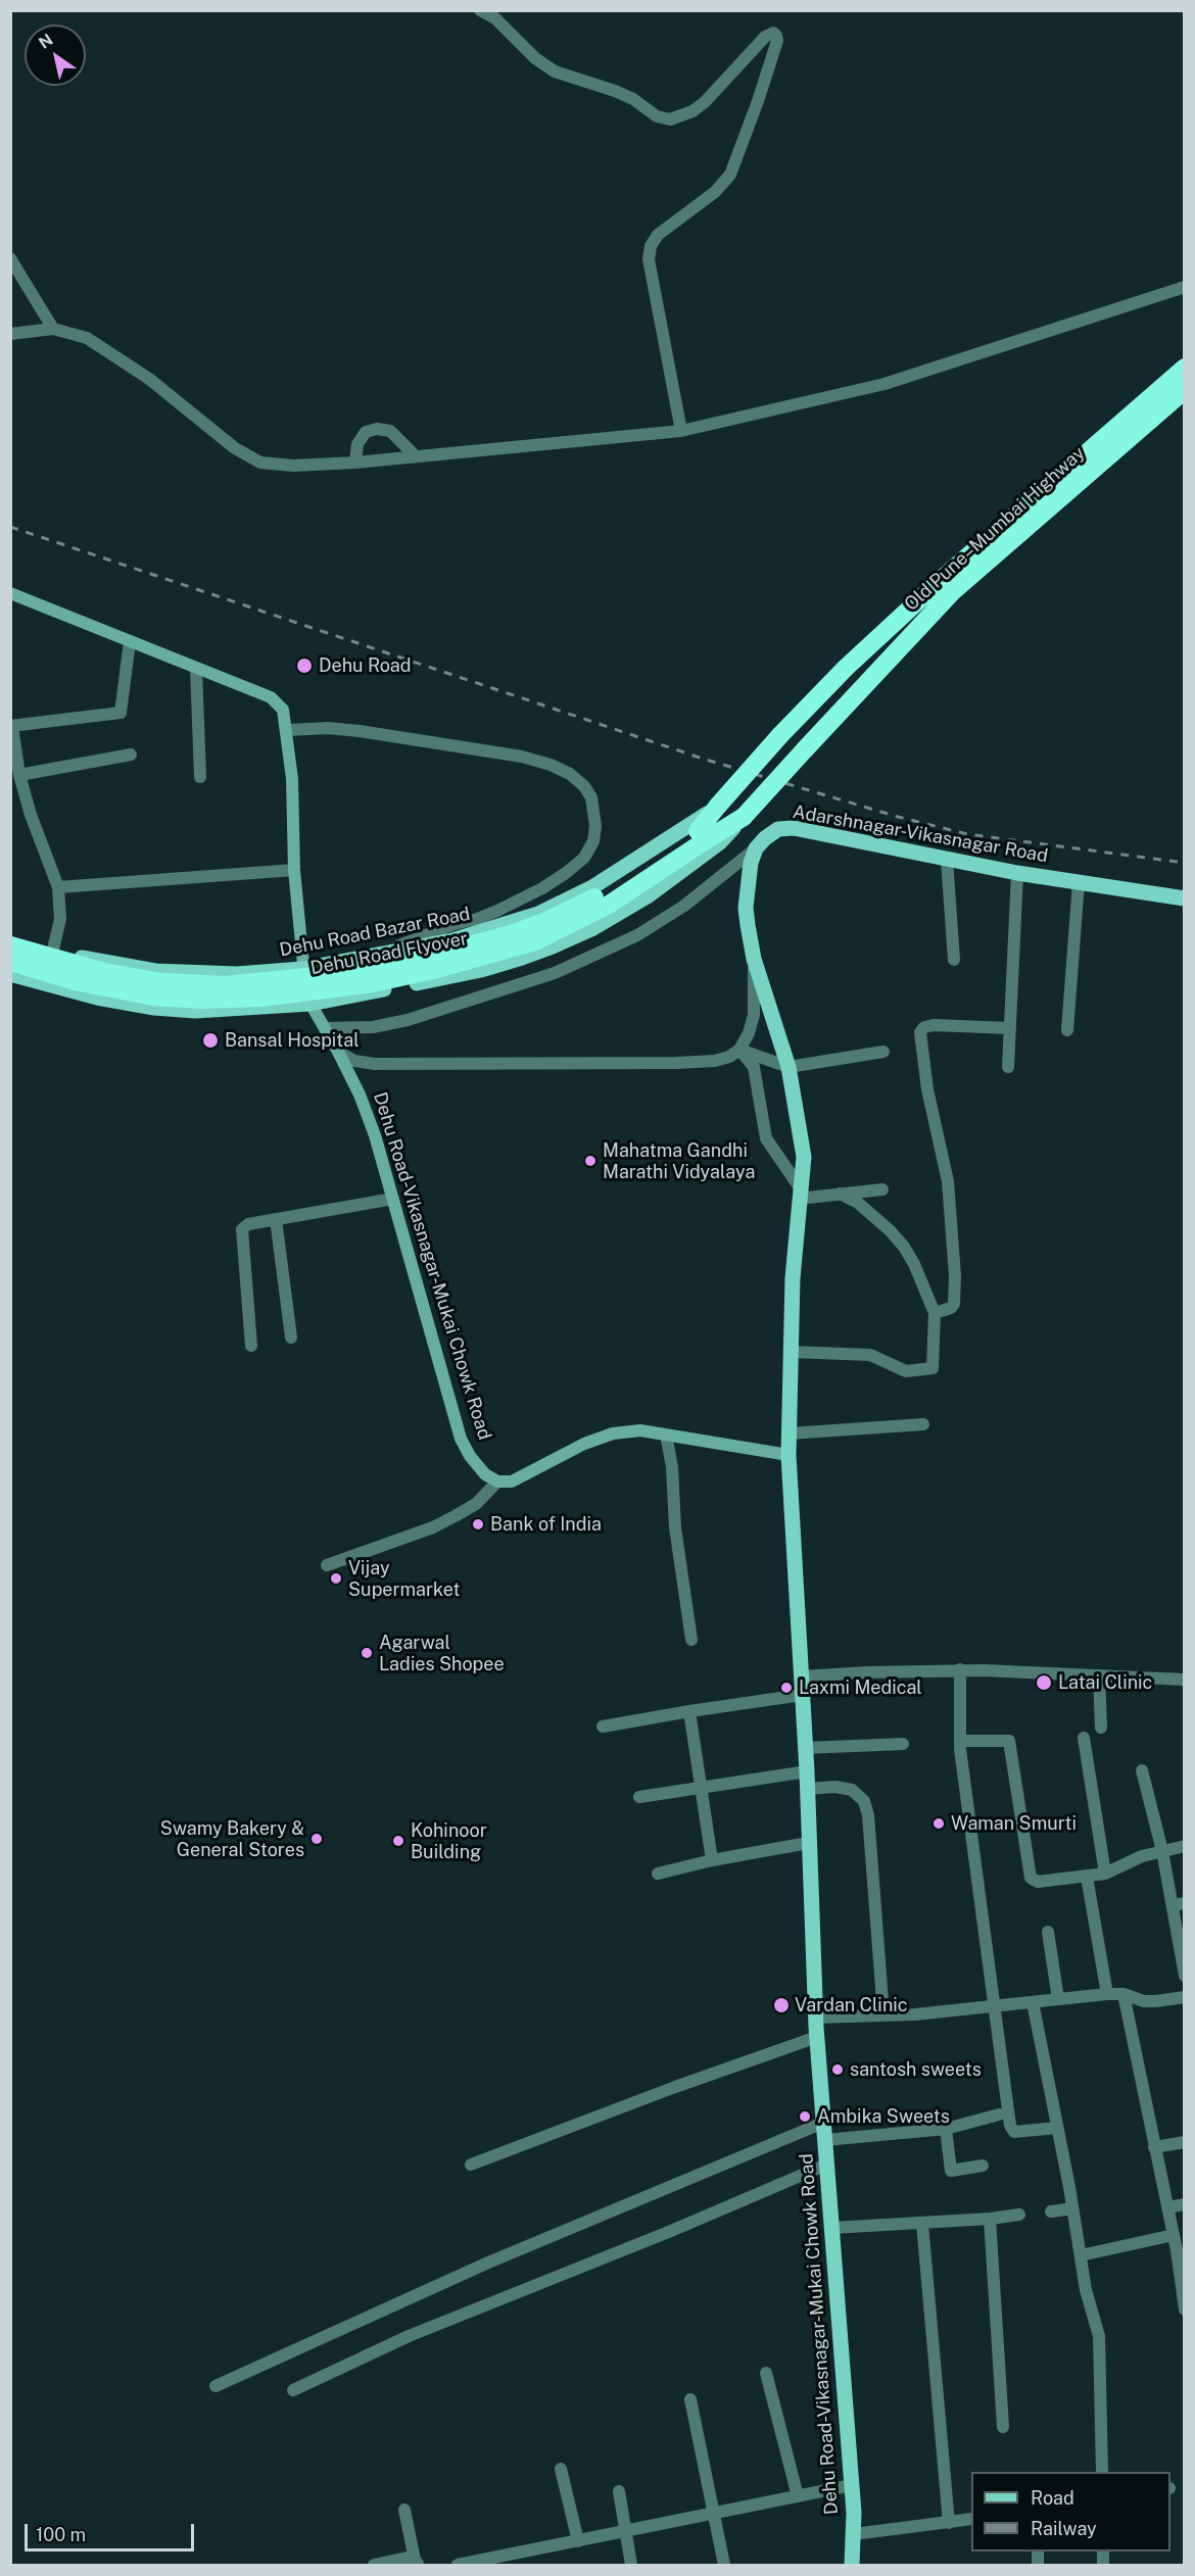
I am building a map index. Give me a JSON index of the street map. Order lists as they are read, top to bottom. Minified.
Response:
{"streets":{"highway":["Old Pune–Mumbai Highway","Dehu Road Flyover"],"main road":["Adarshnagar-Vikasnagar Road","Dehu Road Bazar Road","Dehu Road-Vikasnagar-Mukai Chowk Road"]},"crossings":[["Old Pune–Mumbai Highway","Dehu Road Flyover"],["Dehu Road Bazar Road","Dehu Road Flyover"],["Dehu Road Bazar Road","Dehu Road-Vikasnagar-Mukai Chowk Road"]],"places":["Dehu Road","Bansal Hospital","Mahatma Gandhi Marathi Vidyalaya","Bank of India","Vijay Supermarket","Agarwal Ladies Shopee","Latai Clinic","Laxmi Medical","Waman Smurti","Swamy Bakery & General Stores","Kohinoor Building","Vardan Clinic","santosh sweets","Ambika Sweets"],"legend":["Road","Railway"],"scale_bar":"100 m","north":"top left"}
